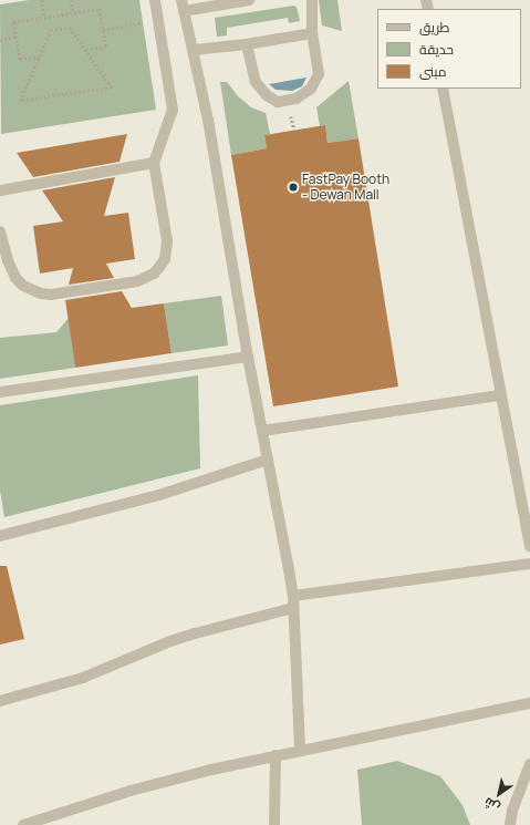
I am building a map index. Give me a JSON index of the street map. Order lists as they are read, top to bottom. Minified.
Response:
{"places":["FastPay Booth - Dewan Mall"],"legend":["طريق","حديقة","مبنى"],"north":"bottom left"}
